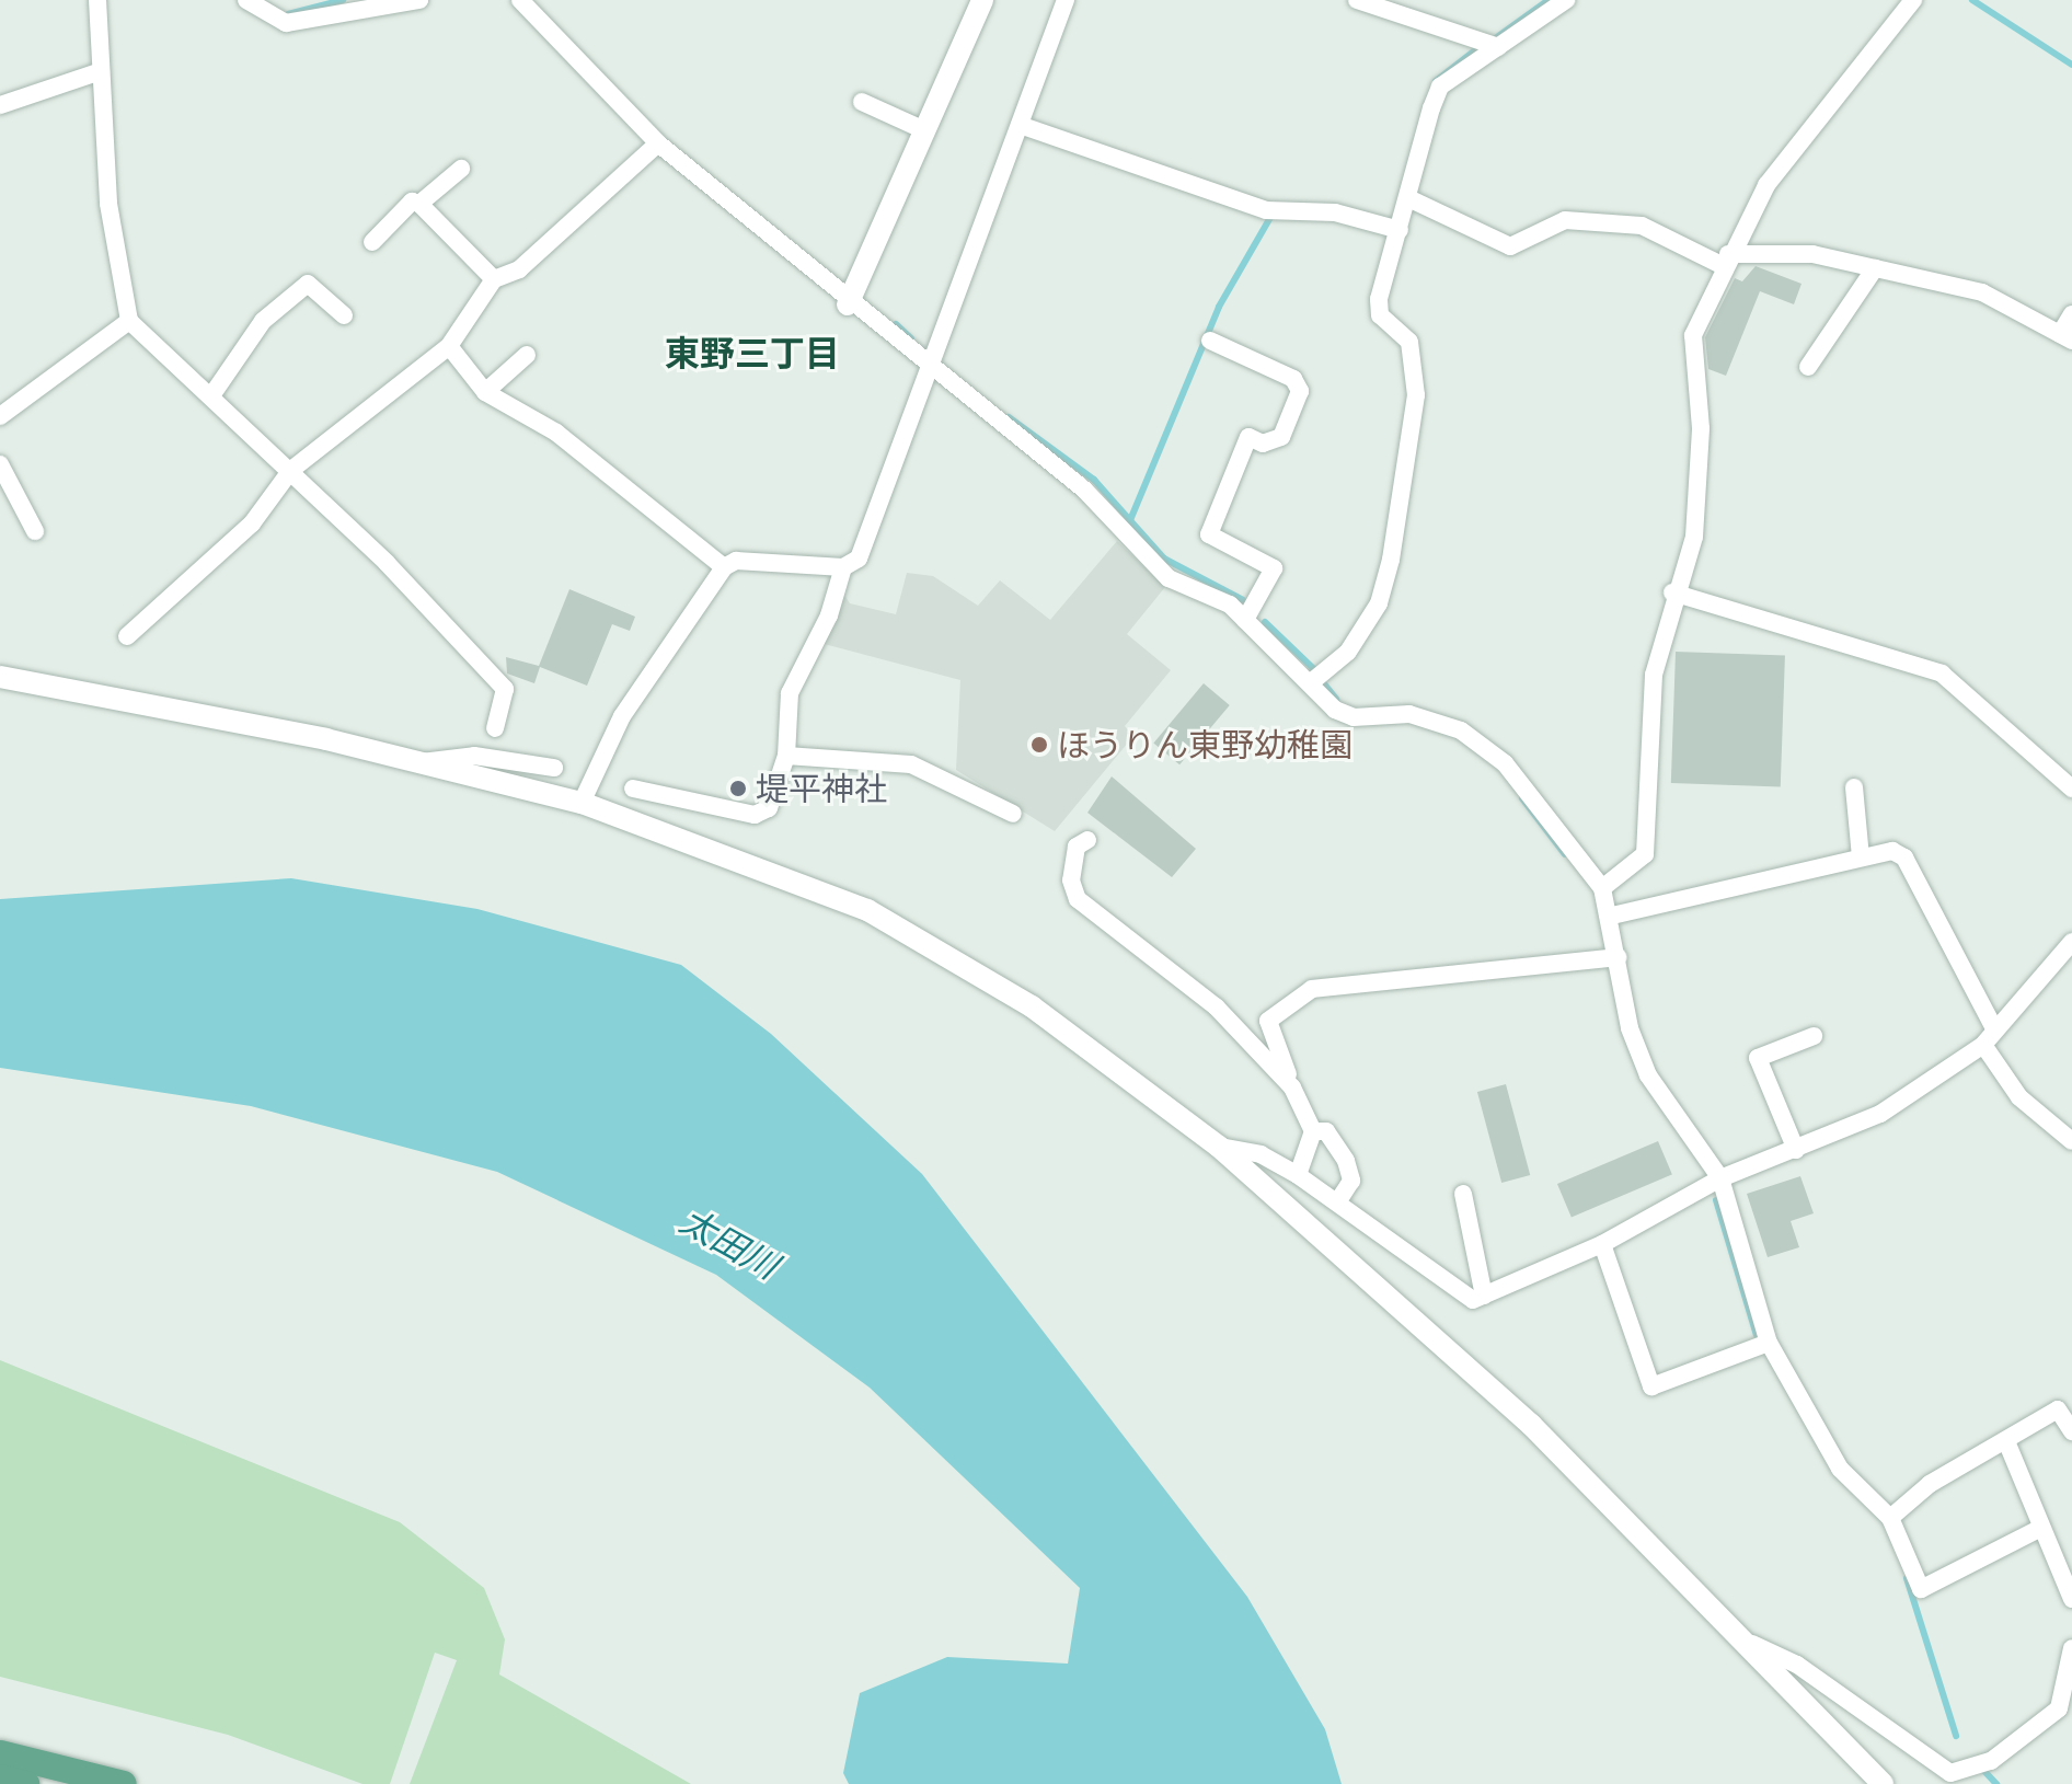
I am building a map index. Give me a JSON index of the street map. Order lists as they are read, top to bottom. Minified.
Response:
{"districts":["東野三丁目"],"water":["太田川"],"places":["ほうりん東野幼稚園","堤平神社"]}
